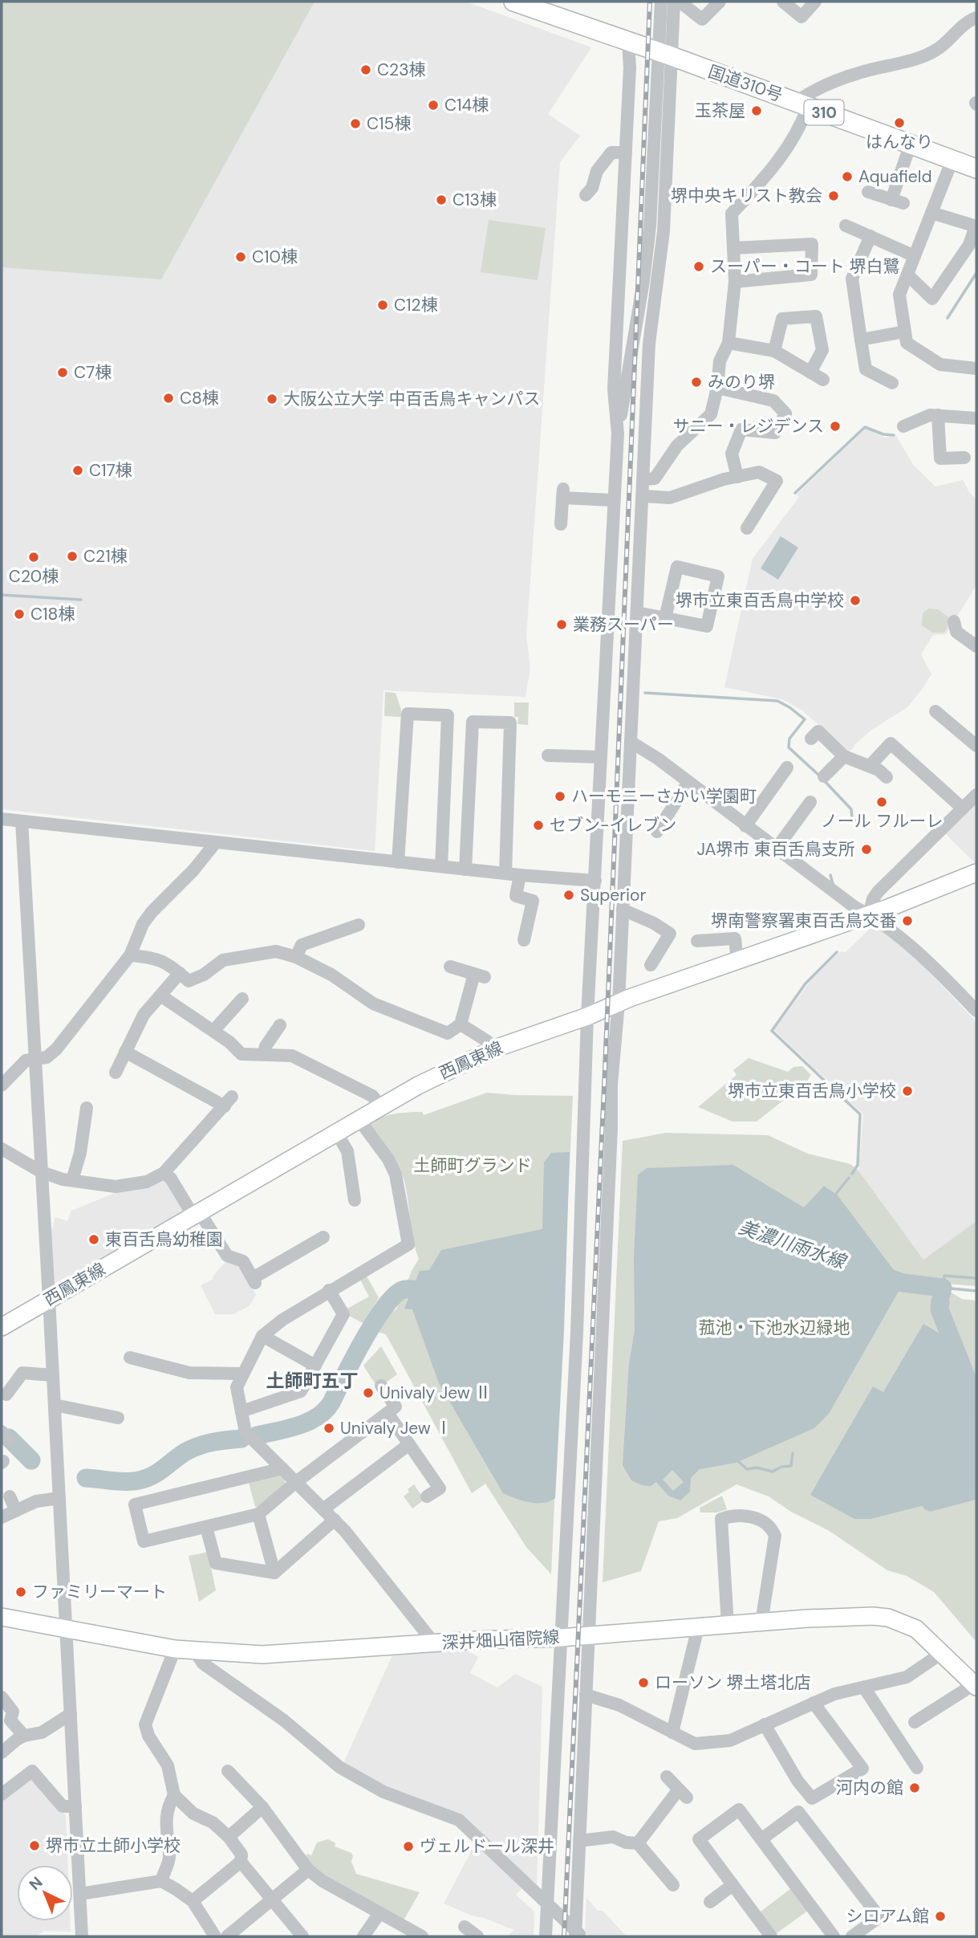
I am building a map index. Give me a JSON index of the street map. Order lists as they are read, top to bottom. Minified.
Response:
{"streets":{"highway":["国道310号","310"],"main road":["西鳳東線","深井畑山宿院線"]},"districts":["土師町五丁"],"water":["美濃川雨水線"],"parks":["土師町グランド","菰池・下池水辺緑地"],"places":["C23棟","C14棟","玉茶屋","はんなり","C15棟","Aquafield","堺中央キリスト教会","C13棟","C10棟","スーパー・コート 堺白鷺","C12棟","C7棟","みのり堺","C8棟","大阪公立大学 中百舌鳥キャンパス","サニー・レジデンス","C17棟","C21棟","C20棟","堺市立東百舌鳥中学校","C18棟","業務スーパー","ハーモニーさかい学園町","ノール フルーレ","セブン-イレブン","JA堺市 東百舌鳥支所","Superior","堺南警察署東百舌鳥交番","堺市立東百舌鳥小学校","東百舌鳥幼稚園","Univaly Jew Ⅱ","Univaly Jew Ⅰ","ファミリーマート","ローソン 堺土塔北店","河内の館","堺市立土師小学校","ヴェルドール深井","シロアム館"],"north":"top left"}
